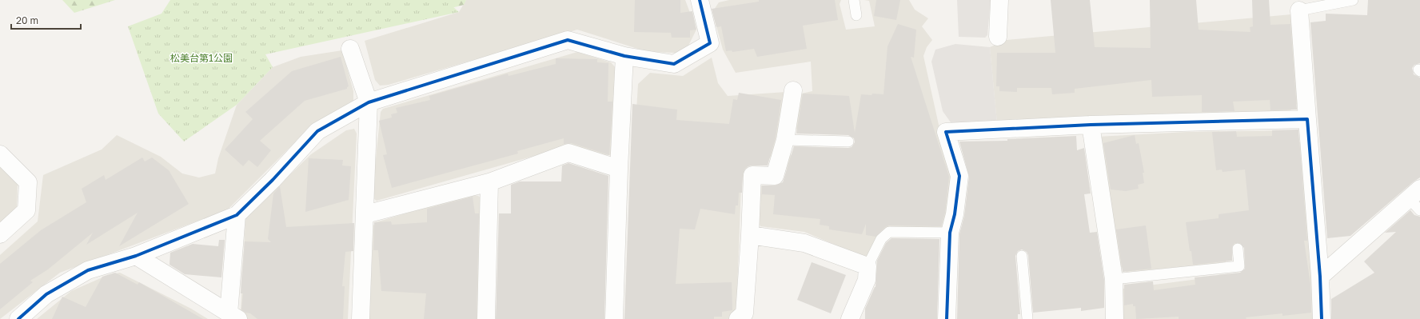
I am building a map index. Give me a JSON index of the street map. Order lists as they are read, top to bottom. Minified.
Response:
{"parks":["松美台第1公園"],"scale_bar":"20 m"}
